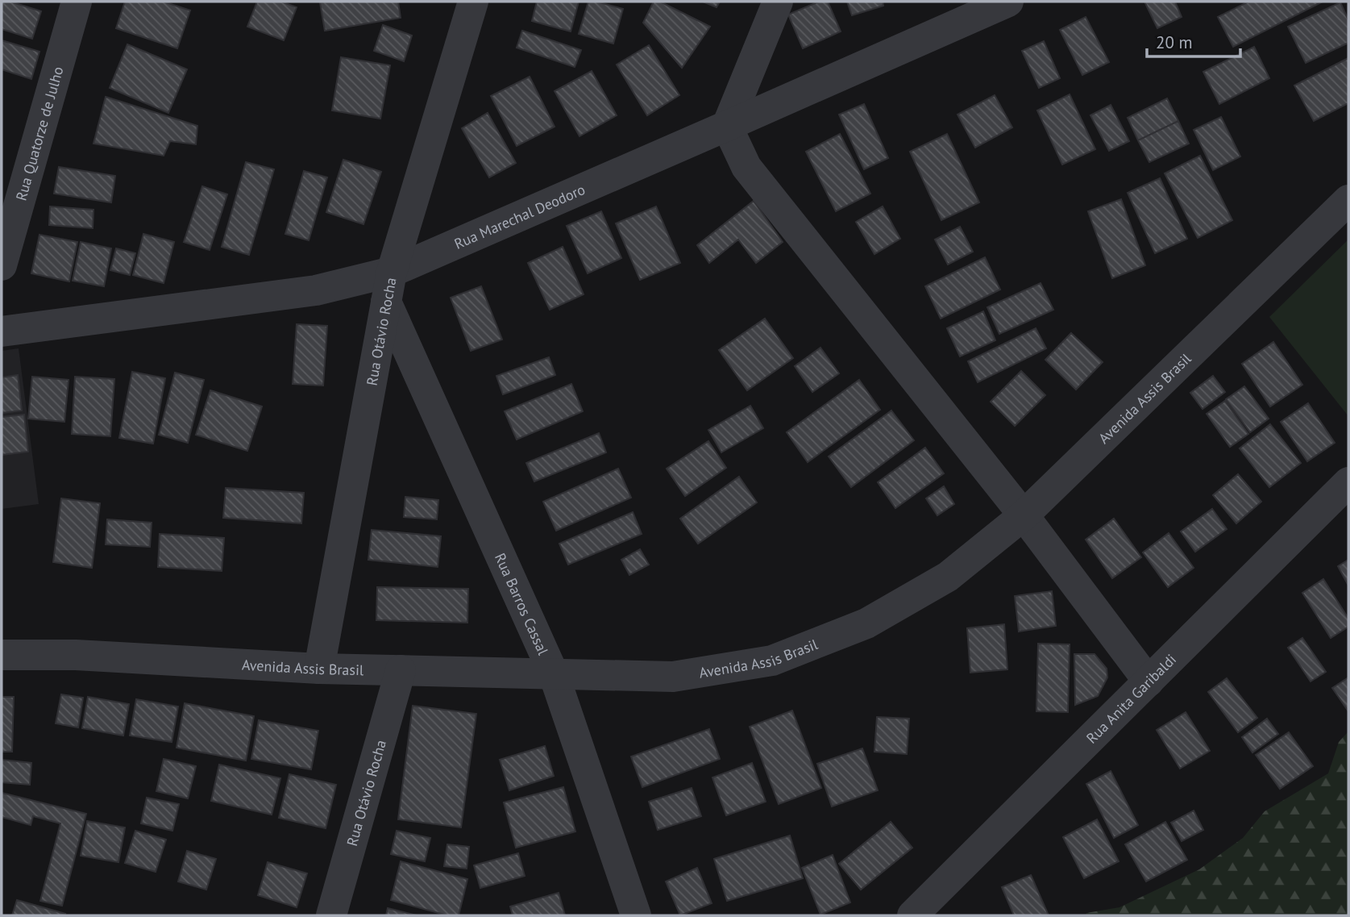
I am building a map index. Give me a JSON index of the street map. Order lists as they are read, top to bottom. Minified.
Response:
{"streets":{"street":["Rua Quatorze de Julho","Rua Marechal Deodoro","Rua Otávio Rocha","Avenida Assis Brasil","Rua Barros Cassal","Rua Anita Garibaldi"]},"crossings":[["Rua Marechal Deodoro","Rua Otávio Rocha"],["Rua Otávio Rocha","Avenida Assis Brasil"],["Rua Otávio Rocha","Rua Barros Cassal"],["Avenida Assis Brasil","Rua Barros Cassal"]],"scale_bar":"20 m"}
